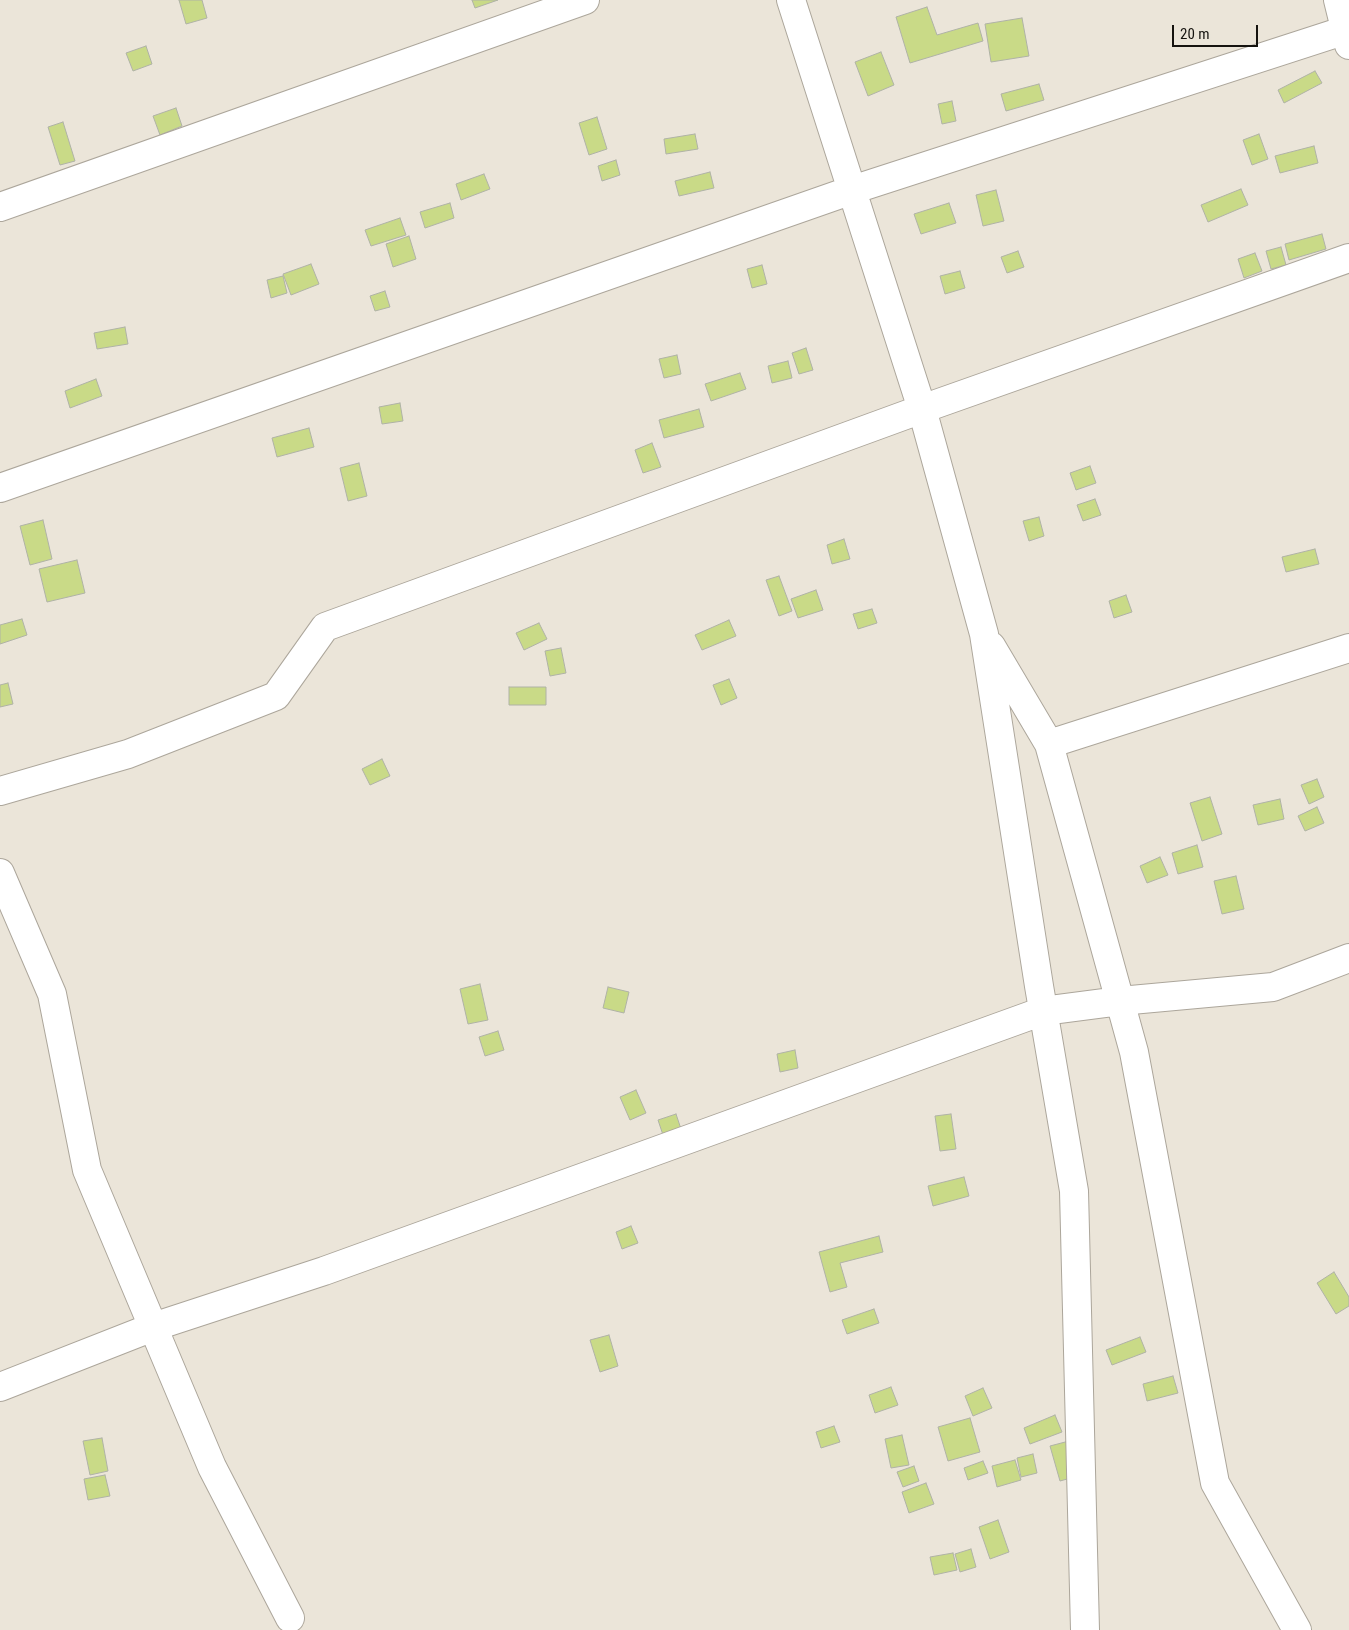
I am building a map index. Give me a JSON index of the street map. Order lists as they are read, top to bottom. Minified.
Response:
{"scale_bar":"20 m"}
